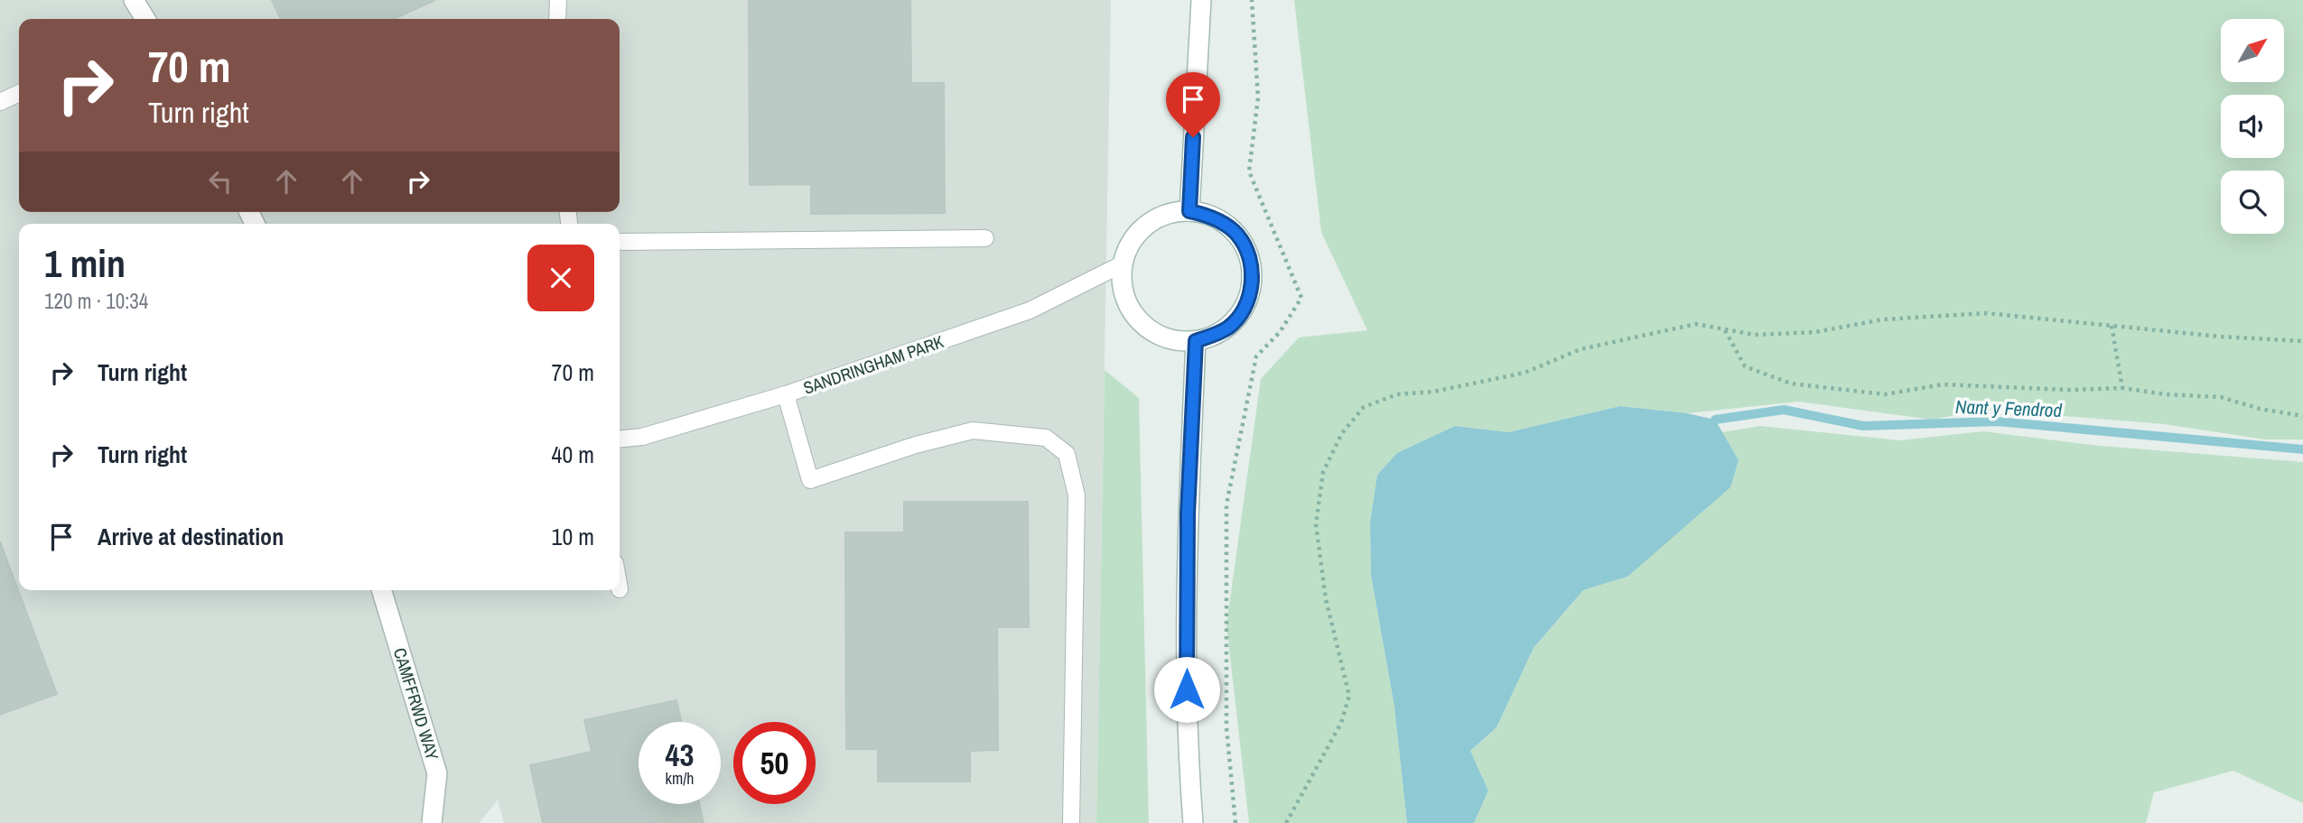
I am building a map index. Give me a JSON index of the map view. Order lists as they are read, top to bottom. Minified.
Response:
{"streets":{"main road":["CAMFFRWD WAY"],"lane":["SANDRINGHAM PARK"]},"water":["Nant y Fendrod"],"north":"top right","page":{"turn":["70 m","Turn right"],"heading":["1 min","120 m · 10:34"],"list":[{"name":"Turn right","value":"70 m"},{"name":"Turn right","value":"40 m"},{"name":"Arrive at destination","value":"10 m"}],"speed":"43 km/h","limit":"50"}}
